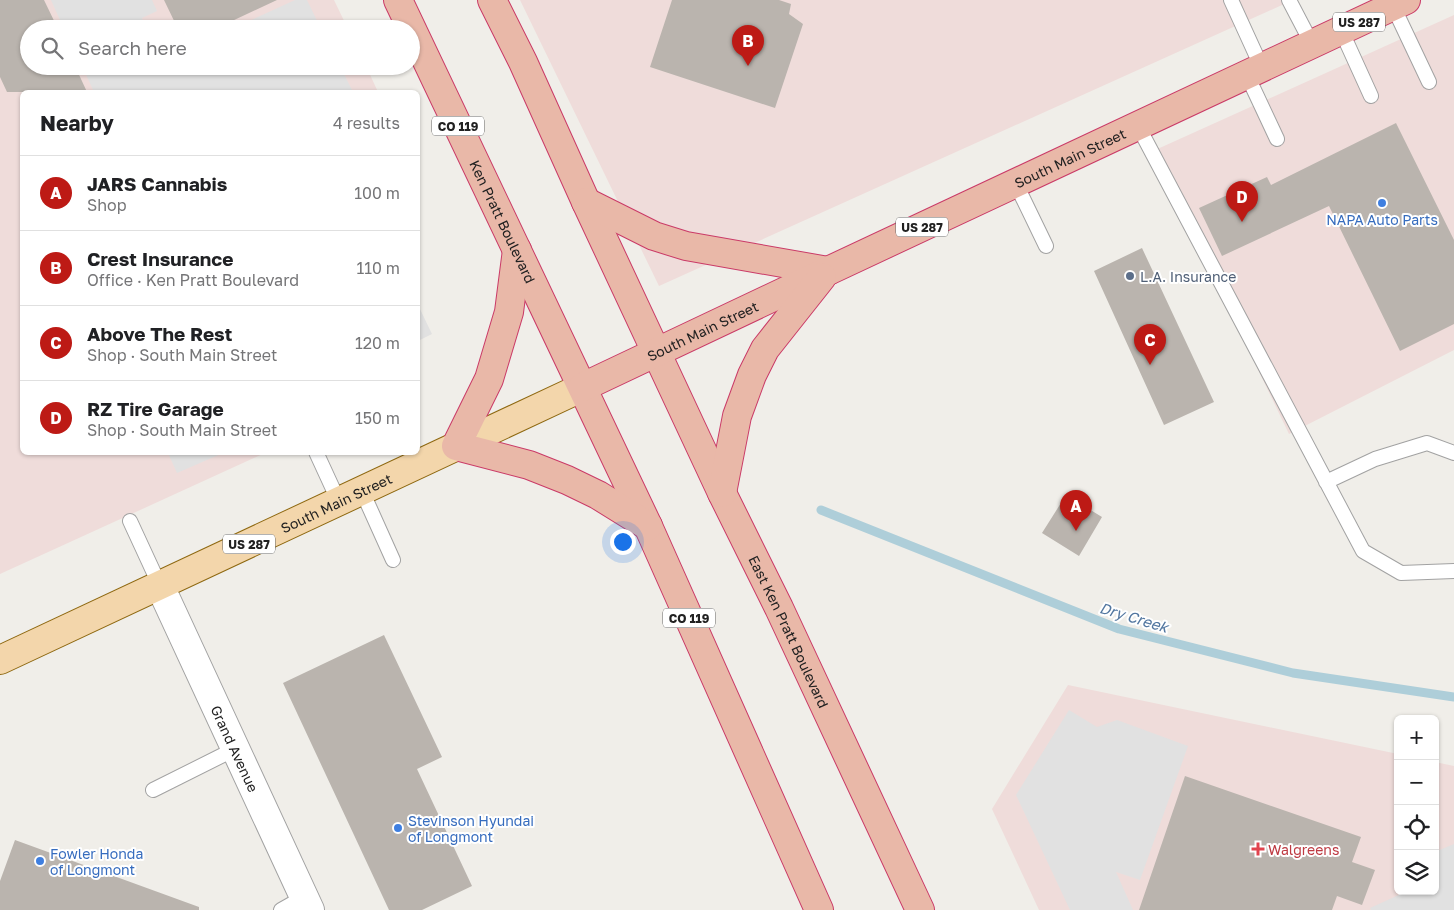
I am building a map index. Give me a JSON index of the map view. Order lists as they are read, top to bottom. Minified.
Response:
{"streets":{"highway":["US 287","CO 119","South Main Street","Ken Pratt Boulevard","East Ken Pratt Boulevard"],"street":["Grand Avenue"]},"crossings":[["CO 119","South Main Street"],["CO 119","Ken Pratt Boulevard"],["South Main Street","Ken Pratt Boulevard"],["South Main Street","East Ken Pratt Boulevard"],["South Main Street","Grand Avenue"]],"water":["Dry Creek"],"places":{"other":["NAPA Auto Parts","L.A. Insurance","Stevinson Hyundai of Longmont","Fowler Honda of Longmont"],"health":["Walgreens"]},"page":{"search":"Search here","pins":["B","D","C","A"],"heading":["Nearby","4 results"],"list":[{"mark":"A","name":"JARS Cannabis","note":"Shop","value":"100 m"},{"mark":"B","name":"Crest Insurance","note":"Office · Ken Pratt Boulevard","value":"110 m"},{"mark":"C","name":"Above The Rest","note":"Shop · South Main Street","value":"120 m"},{"mark":"D","name":"RZ Tire Garage","note":"Shop · South Main Street","value":"150 m"}],"map_buttons":["+","−"]}}
